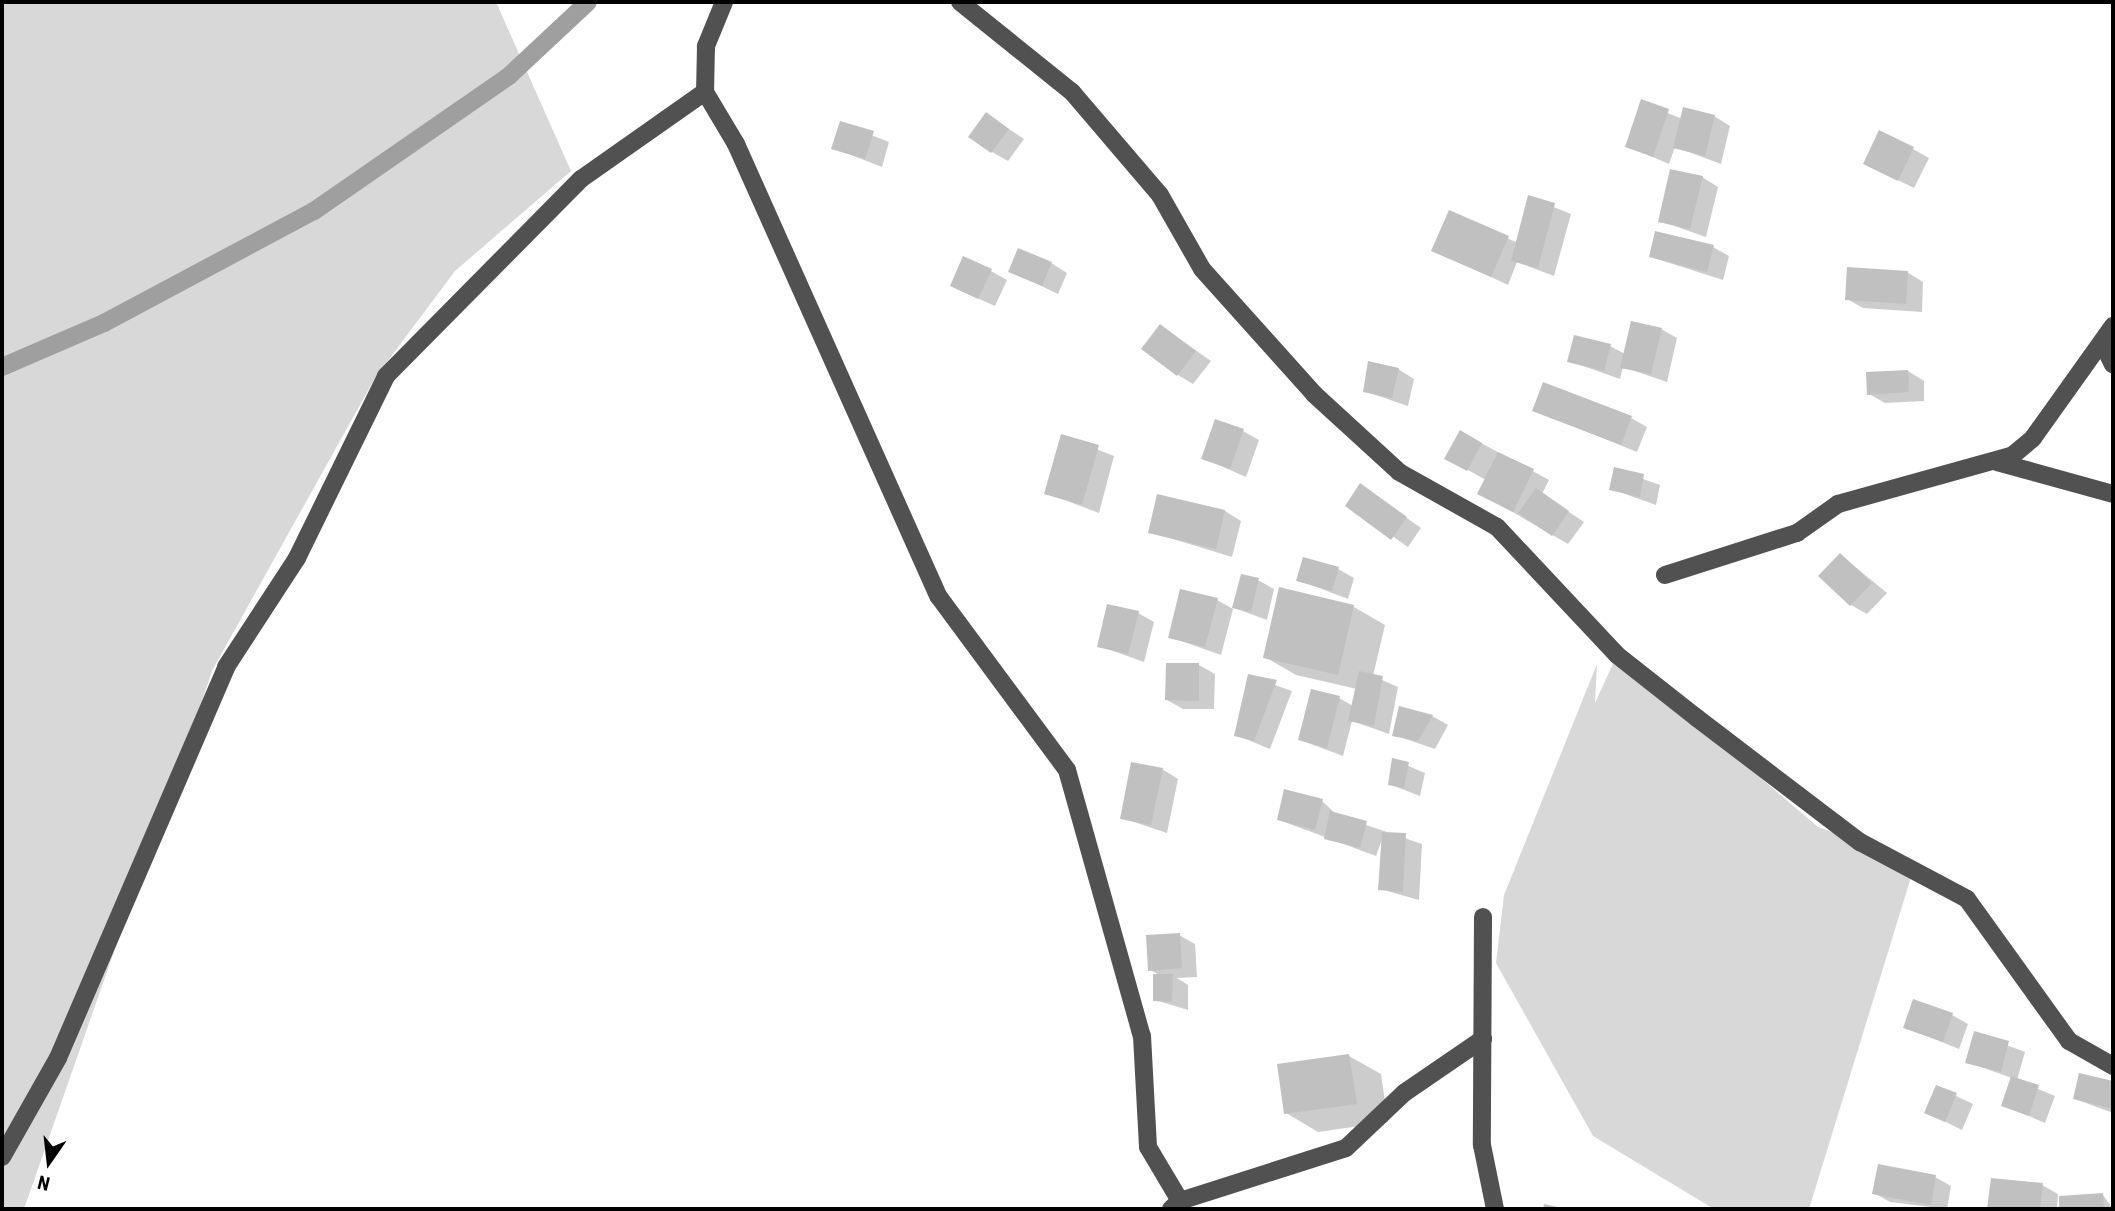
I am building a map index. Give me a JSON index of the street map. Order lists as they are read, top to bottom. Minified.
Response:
{"north":"bottom"}
